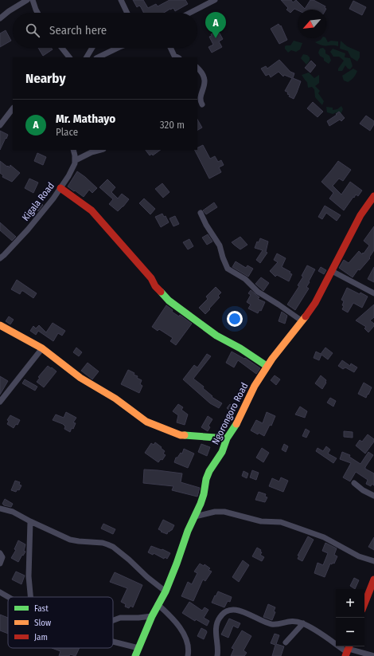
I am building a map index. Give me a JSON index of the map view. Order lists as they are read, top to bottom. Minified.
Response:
{"streets":{"street":["Kigala Road","Ngorongoro Road"]},"legend":["Fast","Slow","Jam"],"north":"bottom left","page":{"pins":"A","search":"Search here","heading":"Nearby","list":[{"mark":"A","name":"Mr. Mathayo","note":"Place","value":"320 m"}],"map_buttons":["+","−"]}}
